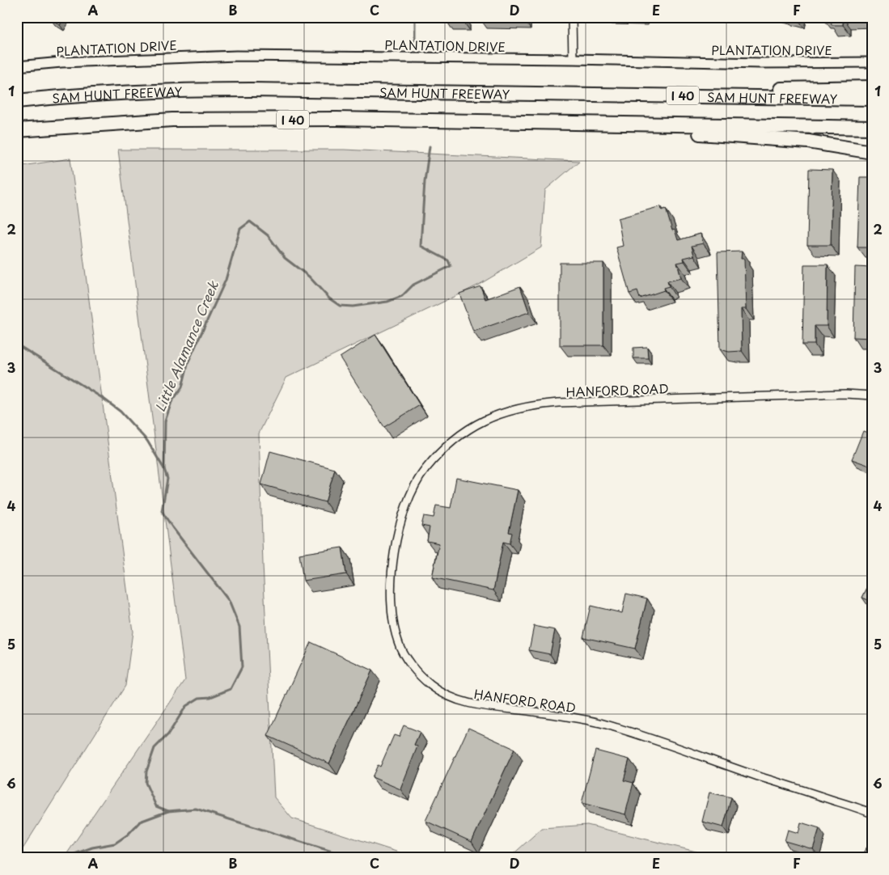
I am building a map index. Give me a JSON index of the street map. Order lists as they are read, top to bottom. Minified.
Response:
{"streets":{"highway":["SAM HUNT FREEWAY","I 40"],"street":["PLANTATION DRIVE","HANFORD ROAD"]},"water":["Little Alamance Creek"],"grid":{"columns":["A","B","C","D","E","F"],"rows":["1","2","3","4","5","6"]}}
